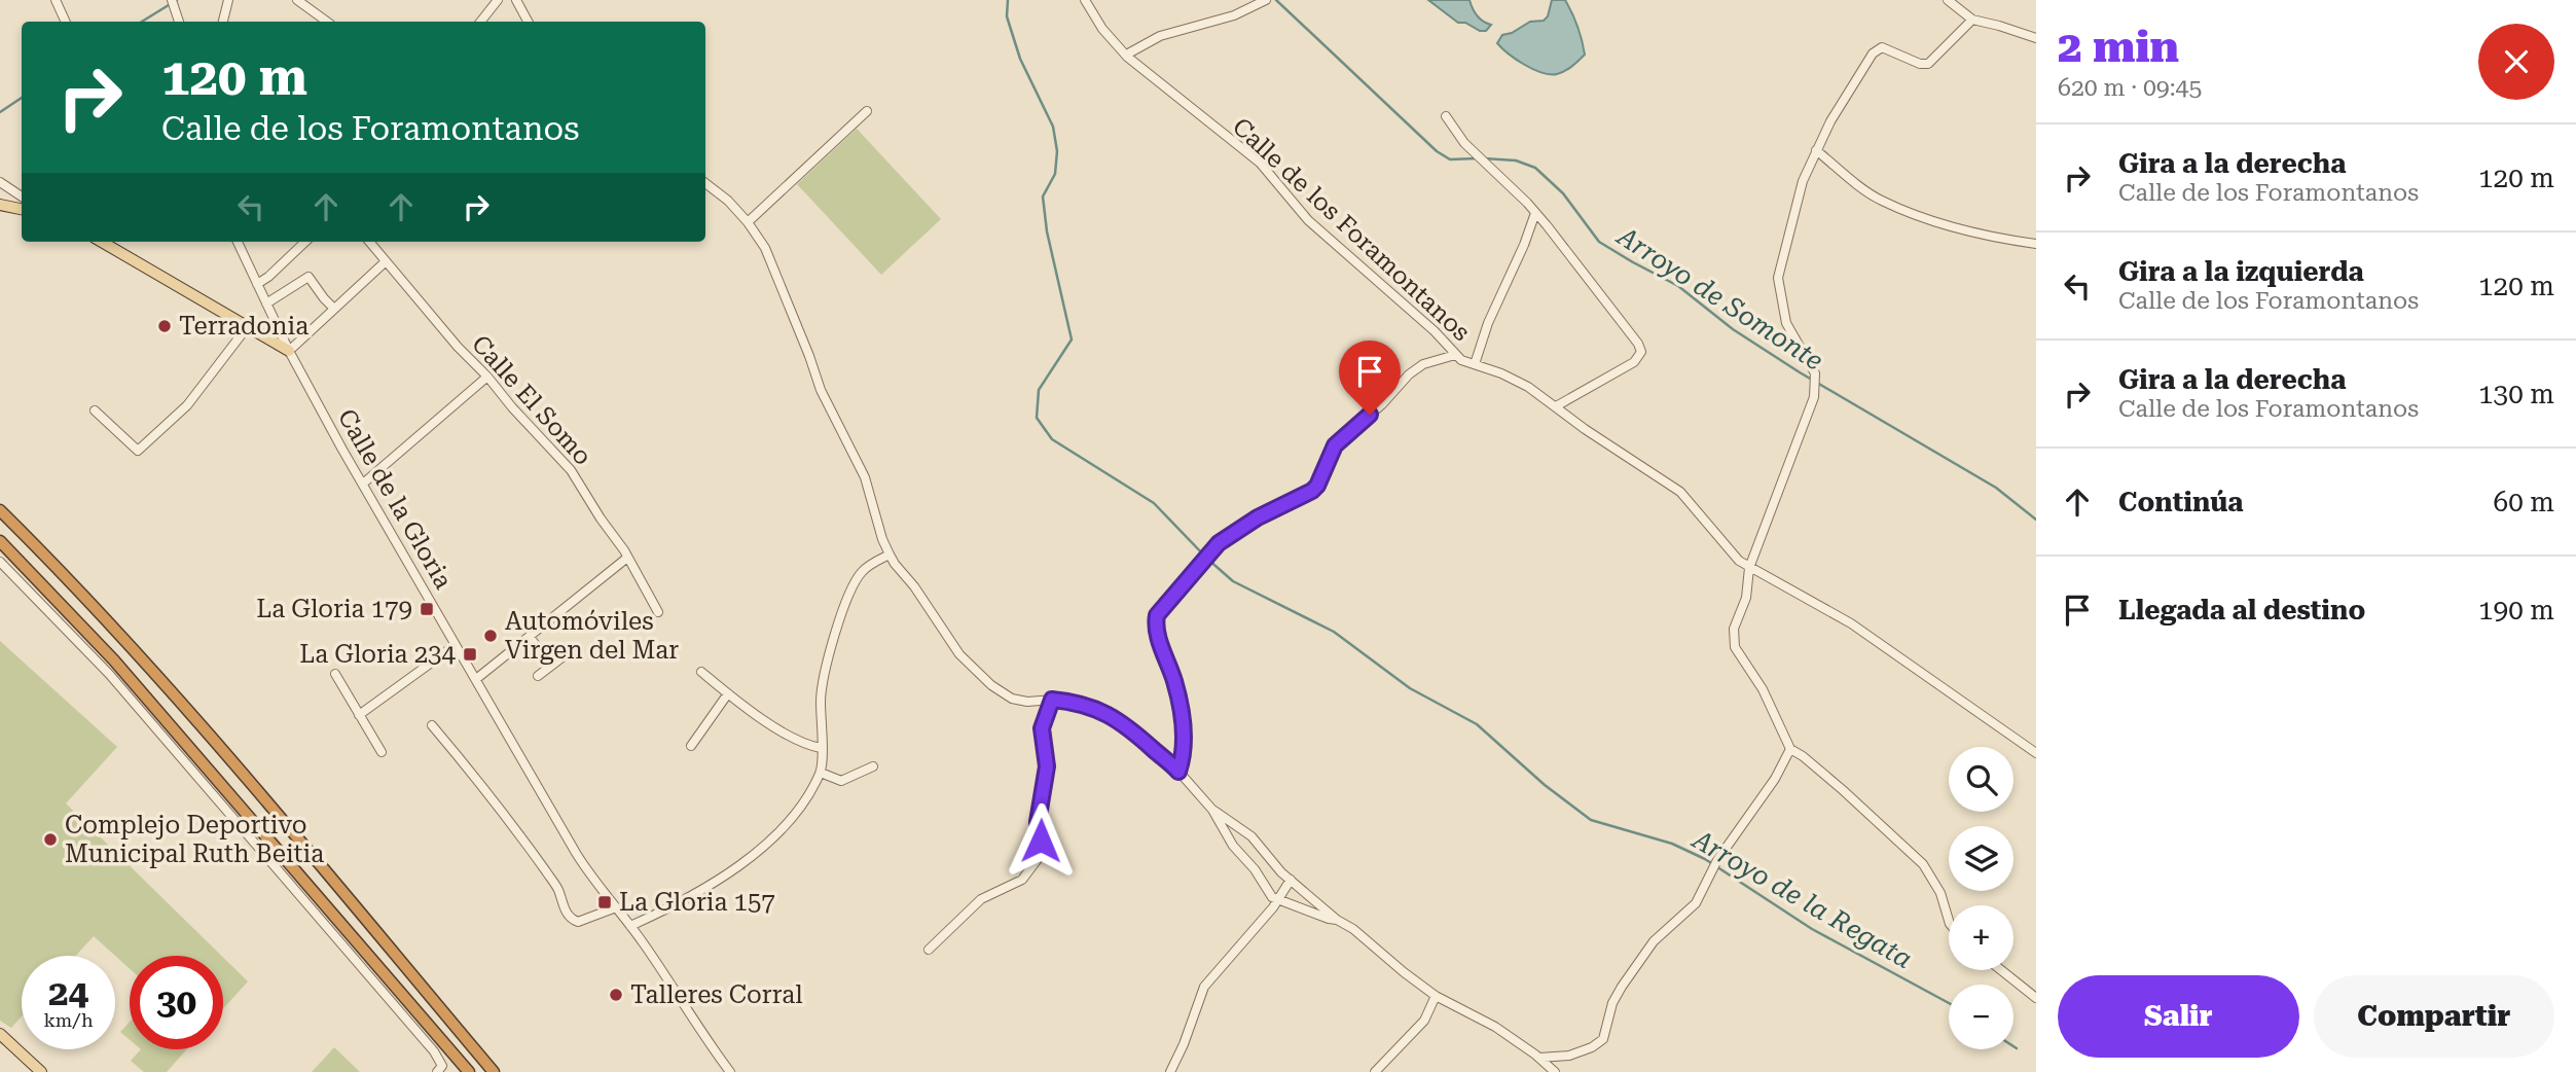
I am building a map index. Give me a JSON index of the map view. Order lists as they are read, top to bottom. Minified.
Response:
{"streets":{"street":["Calle de los Foramontanos","Calle El Somo","Calle de la Gloria"]},"water":["Arroyo de Somonte","Arroyo de la Regata"],"places":{"other":["Terradonia","Automóviles Virgen del Mar","Complejo Deportivo Municipal Ruth Beitia","Talleres Corral"],"transit":["La Gloria 179","La Gloria 234","La Gloria 157"]},"page":{"heading":["2 min","620 m · 09:45"],"turn":["120 m","Calle de los Foramontanos"],"list":[{"name":"Gira a la derecha","note":"Calle de los Foramontanos","value":"120 m"},{"name":"Gira a la izquierda","note":"Calle de los Foramontanos","value":"120 m"},{"name":"Gira a la derecha","note":"Calle de los Foramontanos","value":"130 m"},{"name":"Continúa","value":"60 m"},{"name":"Llegada al destino","value":"190 m"}],"map_buttons":["+","−"],"speed":"24 km/h","limit":"30","buttons":["Salir","Compartir"]}}
